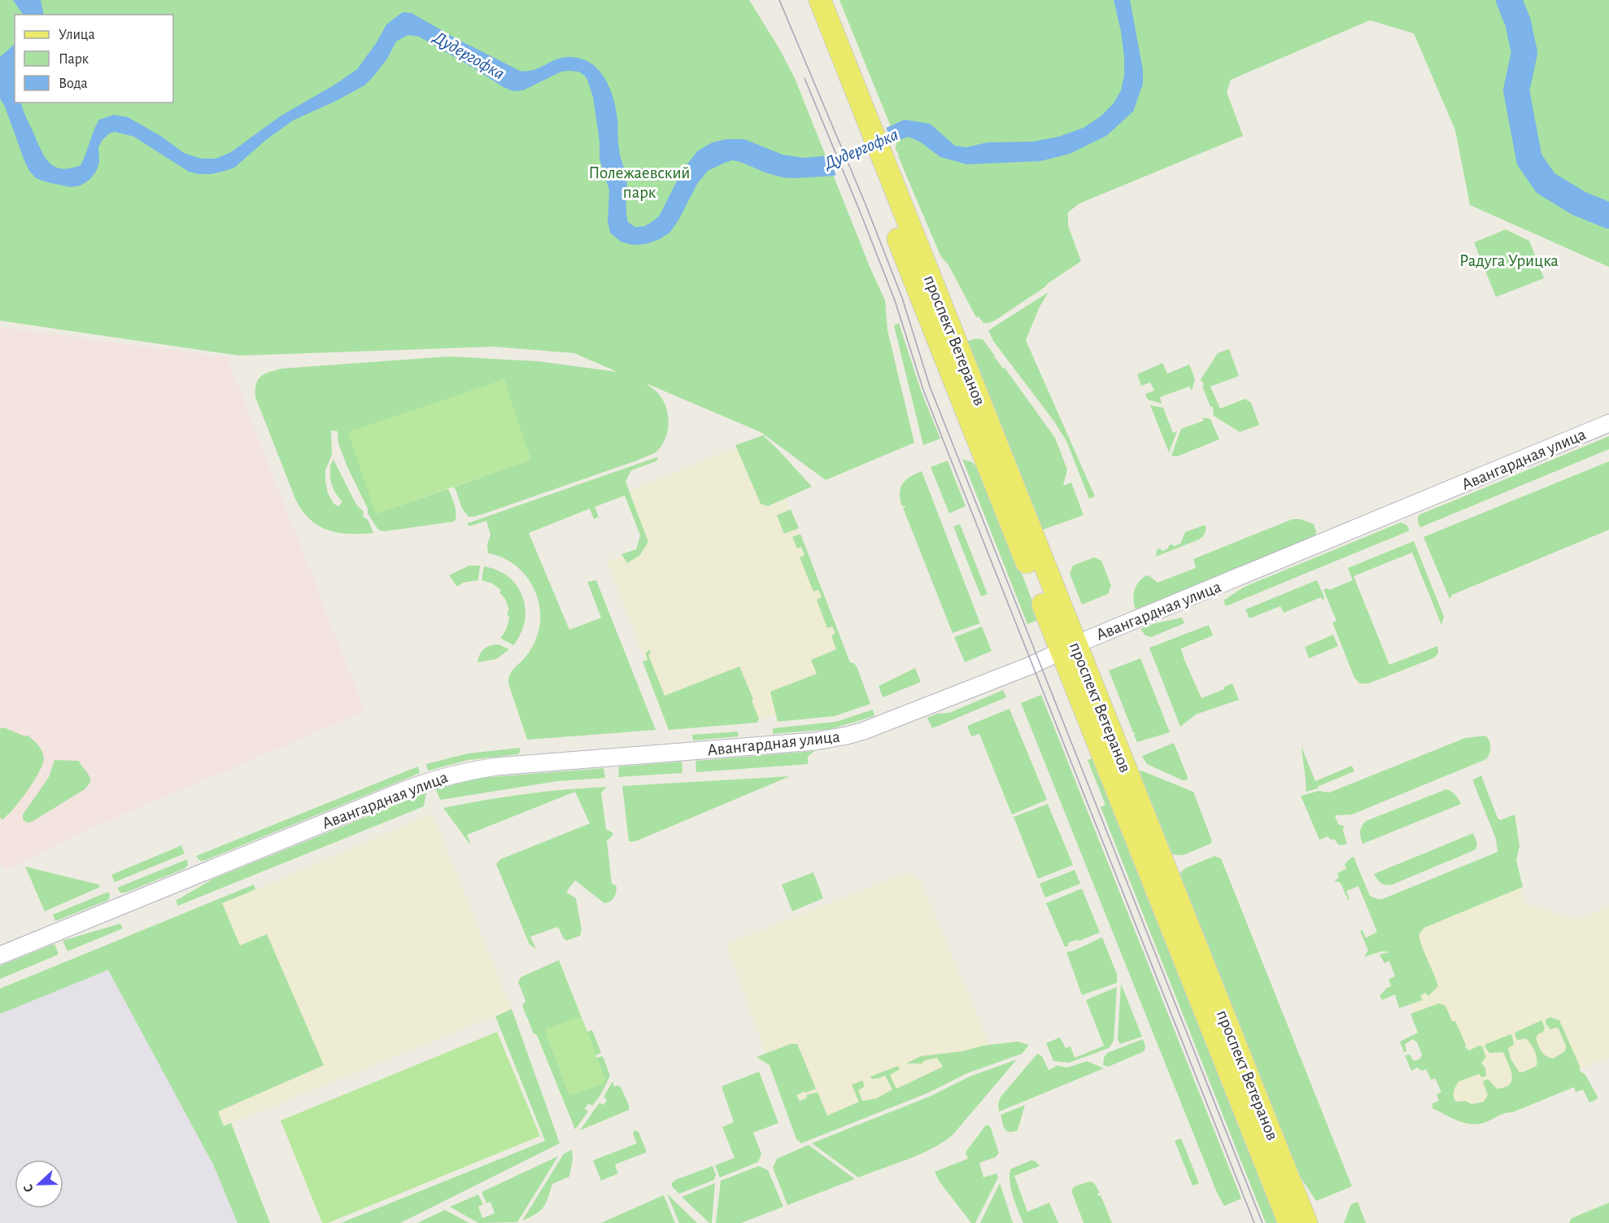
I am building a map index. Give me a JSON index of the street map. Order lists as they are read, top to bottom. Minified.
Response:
{"streets":{"main road":["проспект Ветеранов"],"street":["Авангардная улица"]},"crossings":[["проспект Ветеранов","Авангардная улица"]],"water":["Дудергофка"],"parks":["Полежаевский парк","Радуга Урицка"],"legend":["Улица","Парк","Вода"],"north":"left"}
